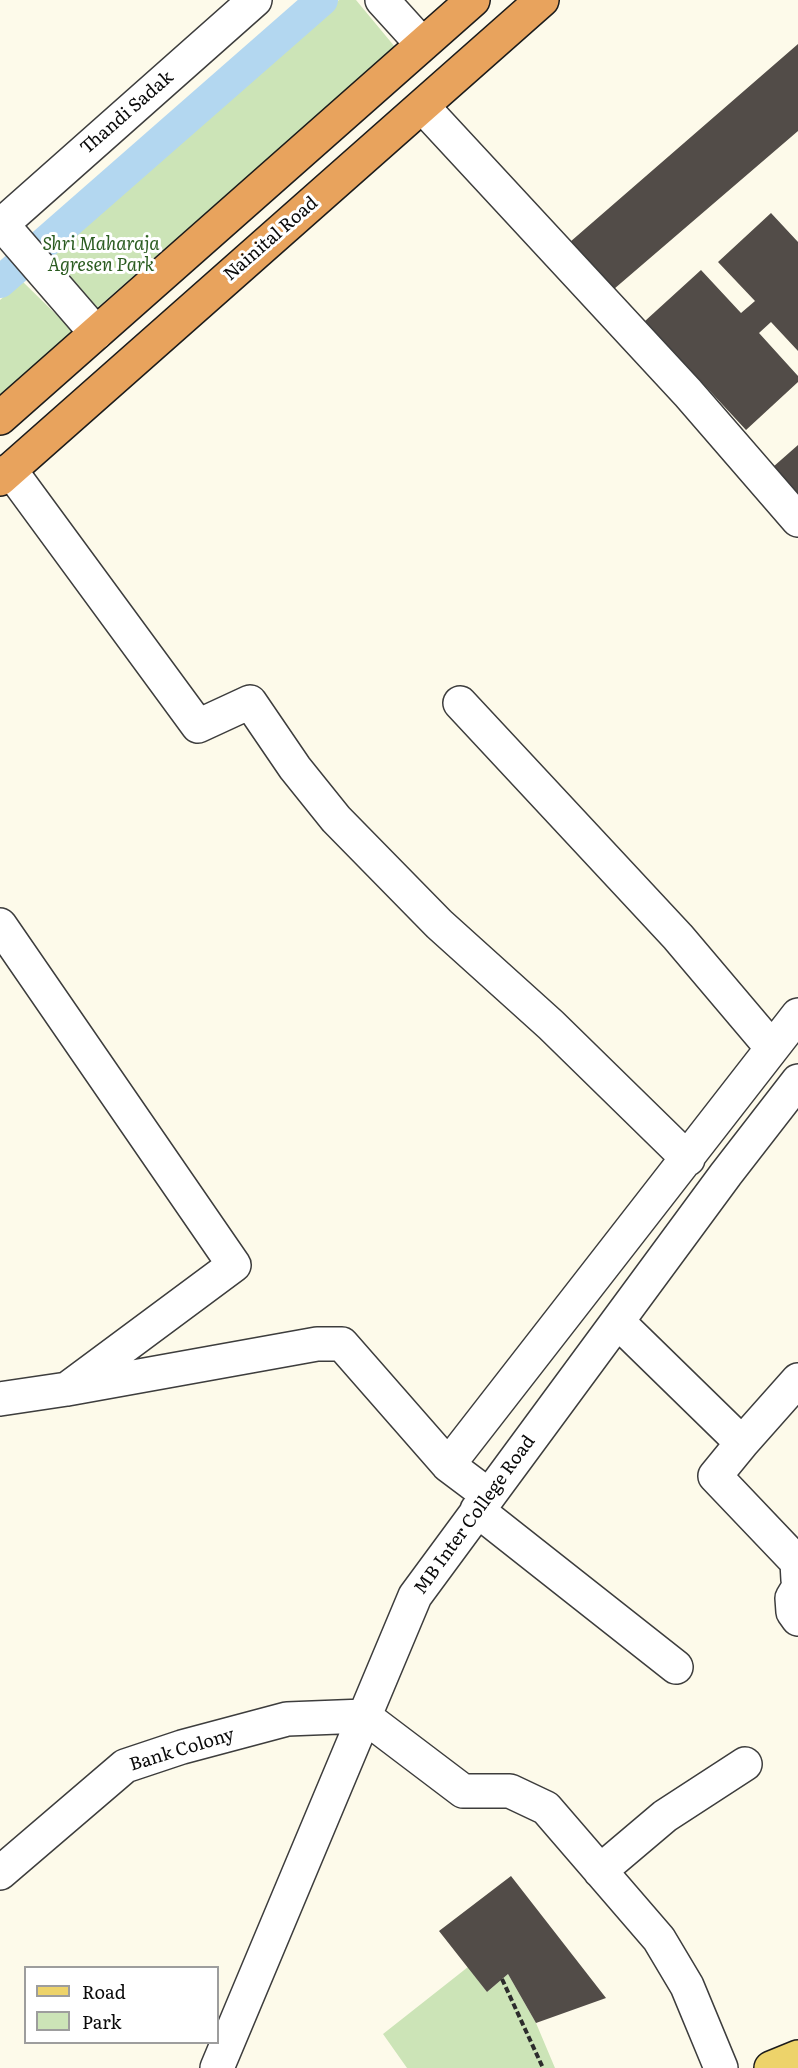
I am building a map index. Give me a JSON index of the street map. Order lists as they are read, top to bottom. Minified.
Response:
{"streets":{"highway":["Nainital Road"],"street":["Thandi Sadak","MB Inter College Road","Bank Colony"]},"crossings":[["MB Inter College Road","Bank Colony"]],"parks":["Shri Maharaja Agresen Park"],"legend":["Road","Park"]}
